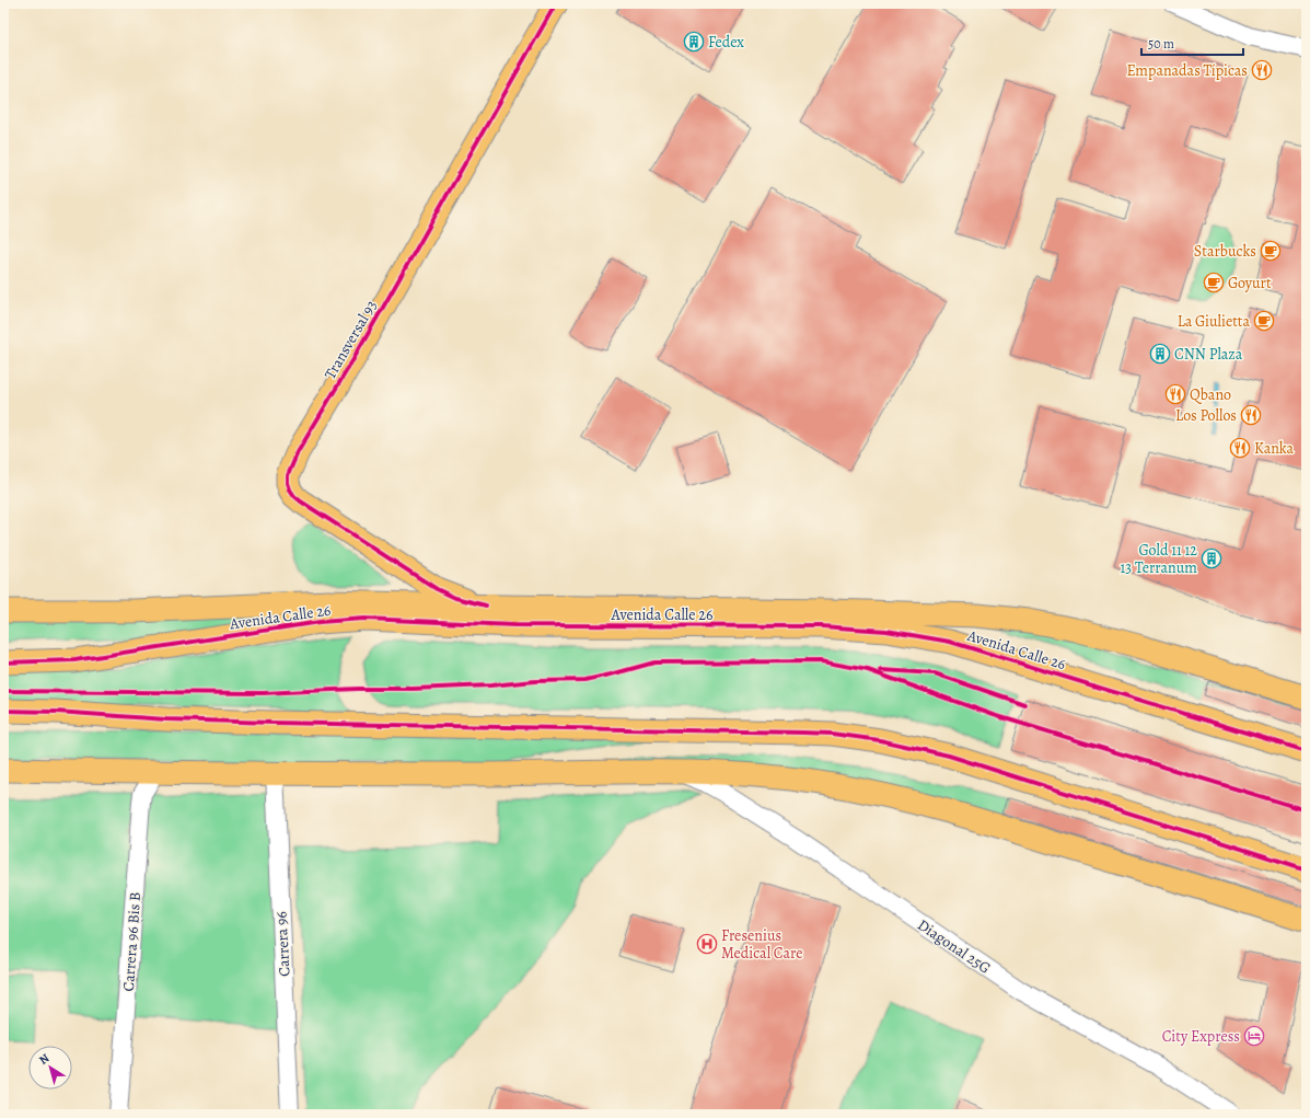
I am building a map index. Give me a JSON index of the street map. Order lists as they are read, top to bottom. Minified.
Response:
{"streets":{"main road":["Transversal 93","Avenida Calle 26"],"street":["Carrera 96 Bis B","Carrera 96","Diagonal 25G"]},"crossings":[["Transversal 93","Avenida Calle 26"]],"places":{"building":["Fedex","CNN Plaza","Gold 11 12 13 Terranum"],"restaurant":["Empanadas Típicas","Qbano","Los Pollos","Kanka"],"cafe":["Starbucks","Goyurt","La Giulietta"],"hospital":["Fresenius Medical Care"],"hotel":["City Express"]},"scale_bar":"50 m","north":"top left"}
